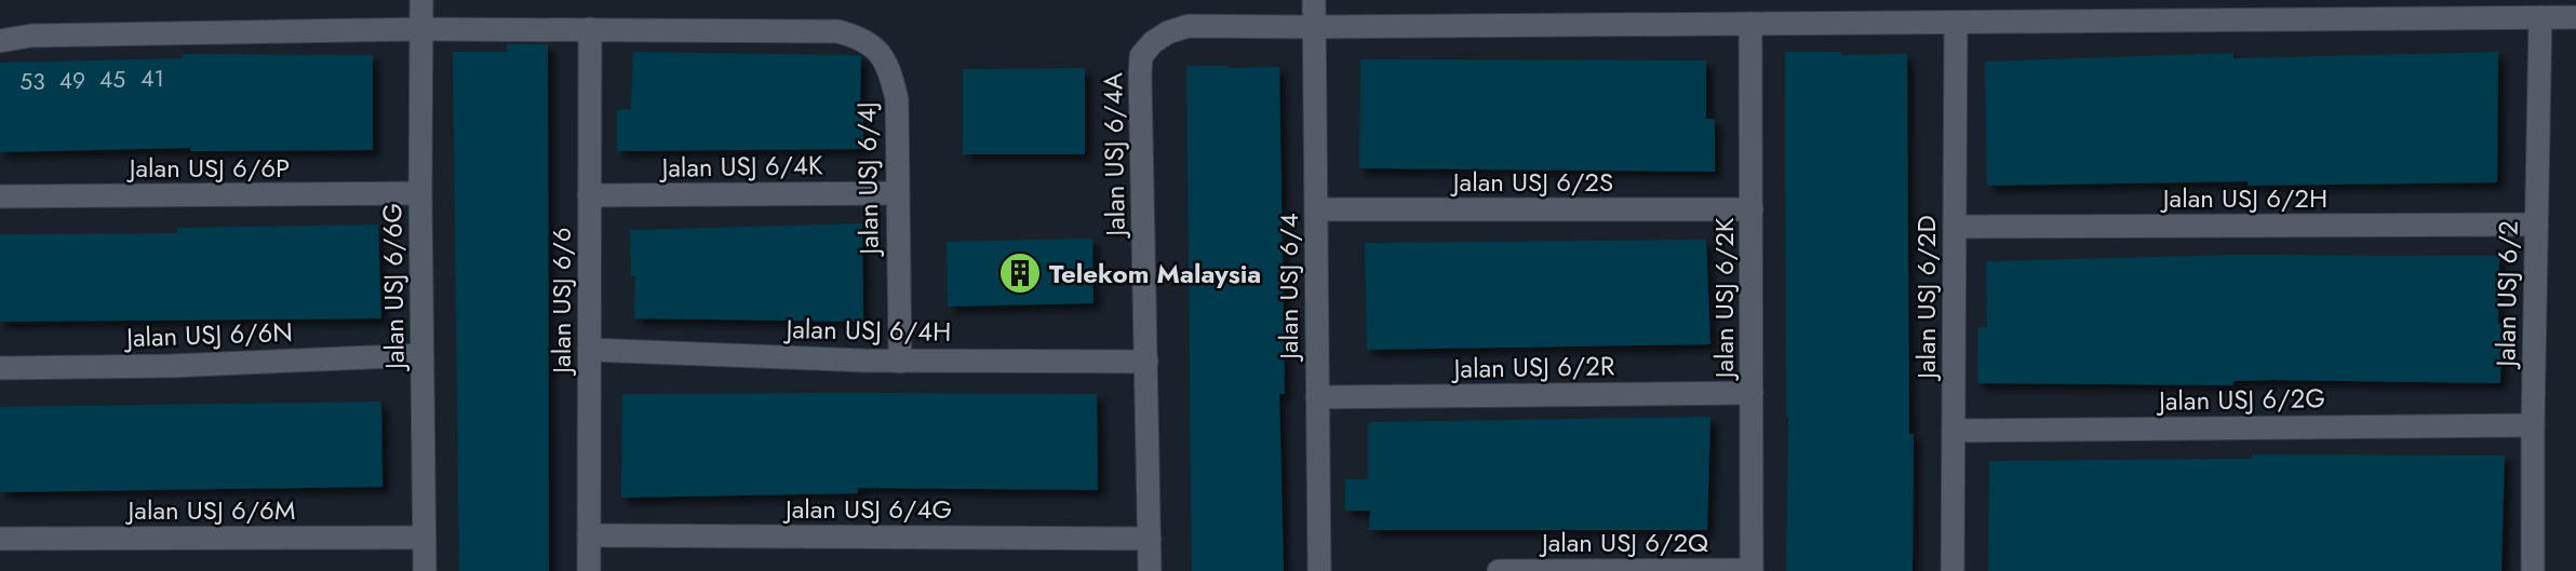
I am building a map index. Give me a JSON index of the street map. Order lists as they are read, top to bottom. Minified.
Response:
{"streets":{"street":["Jalan USJ 6/4A","Jalan USJ 6/4K","Jalan USJ 6/6P","Jalan USJ 6/4J","Jalan USJ 6/2S","Jalan USJ 6/2H","Jalan USJ 6/6G","Jalan USJ 6/4","Jalan USJ 6/2","Jalan USJ 6/2D","Jalan USJ 6/2K","Jalan USJ 6/6","Jalan USJ 6/4H","Jalan USJ 6/6N","Jalan USJ 6/2R","Jalan USJ 6/2G","Jalan USJ 6/4G","Jalan USJ 6/6M","Jalan USJ 6/2Q"]},"crossings":[["Jalan USJ 6/4A","Jalan USJ 6/4"],["Jalan USJ 6/4A","Jalan USJ 6/4H"],["Jalan USJ 6/4A","Jalan USJ 6/4G"],["Jalan USJ 6/4K","Jalan USJ 6/4J"],["Jalan USJ 6/4K","Jalan USJ 6/6"],["Jalan USJ 6/6P","Jalan USJ 6/6G"],["Jalan USJ 6/4J","Jalan USJ 6/6G"],["Jalan USJ 6/4J","Jalan USJ 6/6"],["Jalan USJ 6/4J","Jalan USJ 6/4H"],["Jalan USJ 6/2S","Jalan USJ 6/4"],["Jalan USJ 6/2S","Jalan USJ 6/2K"],["Jalan USJ 6/2H","Jalan USJ 6/2"],["Jalan USJ 6/2H","Jalan USJ 6/2D"],["Jalan USJ 6/6G","Jalan USJ 6/6N"],["Jalan USJ 6/6G","Jalan USJ 6/6M"],["Jalan USJ 6/4","Jalan USJ 6/2R"],["Jalan USJ 6/2","Jalan USJ 6/2G"],["Jalan USJ 6/2D","Jalan USJ 6/2G"],["Jalan USJ 6/2K","Jalan USJ 6/2R"],["Jalan USJ 6/2K","Jalan USJ 6/2Q"],["Jalan USJ 6/6","Jalan USJ 6/4H"],["Jalan USJ 6/6","Jalan USJ 6/4G"]],"places":{"building":["Telekom Malaysia"]},"house_numbers":["41","45","49","53"]}
